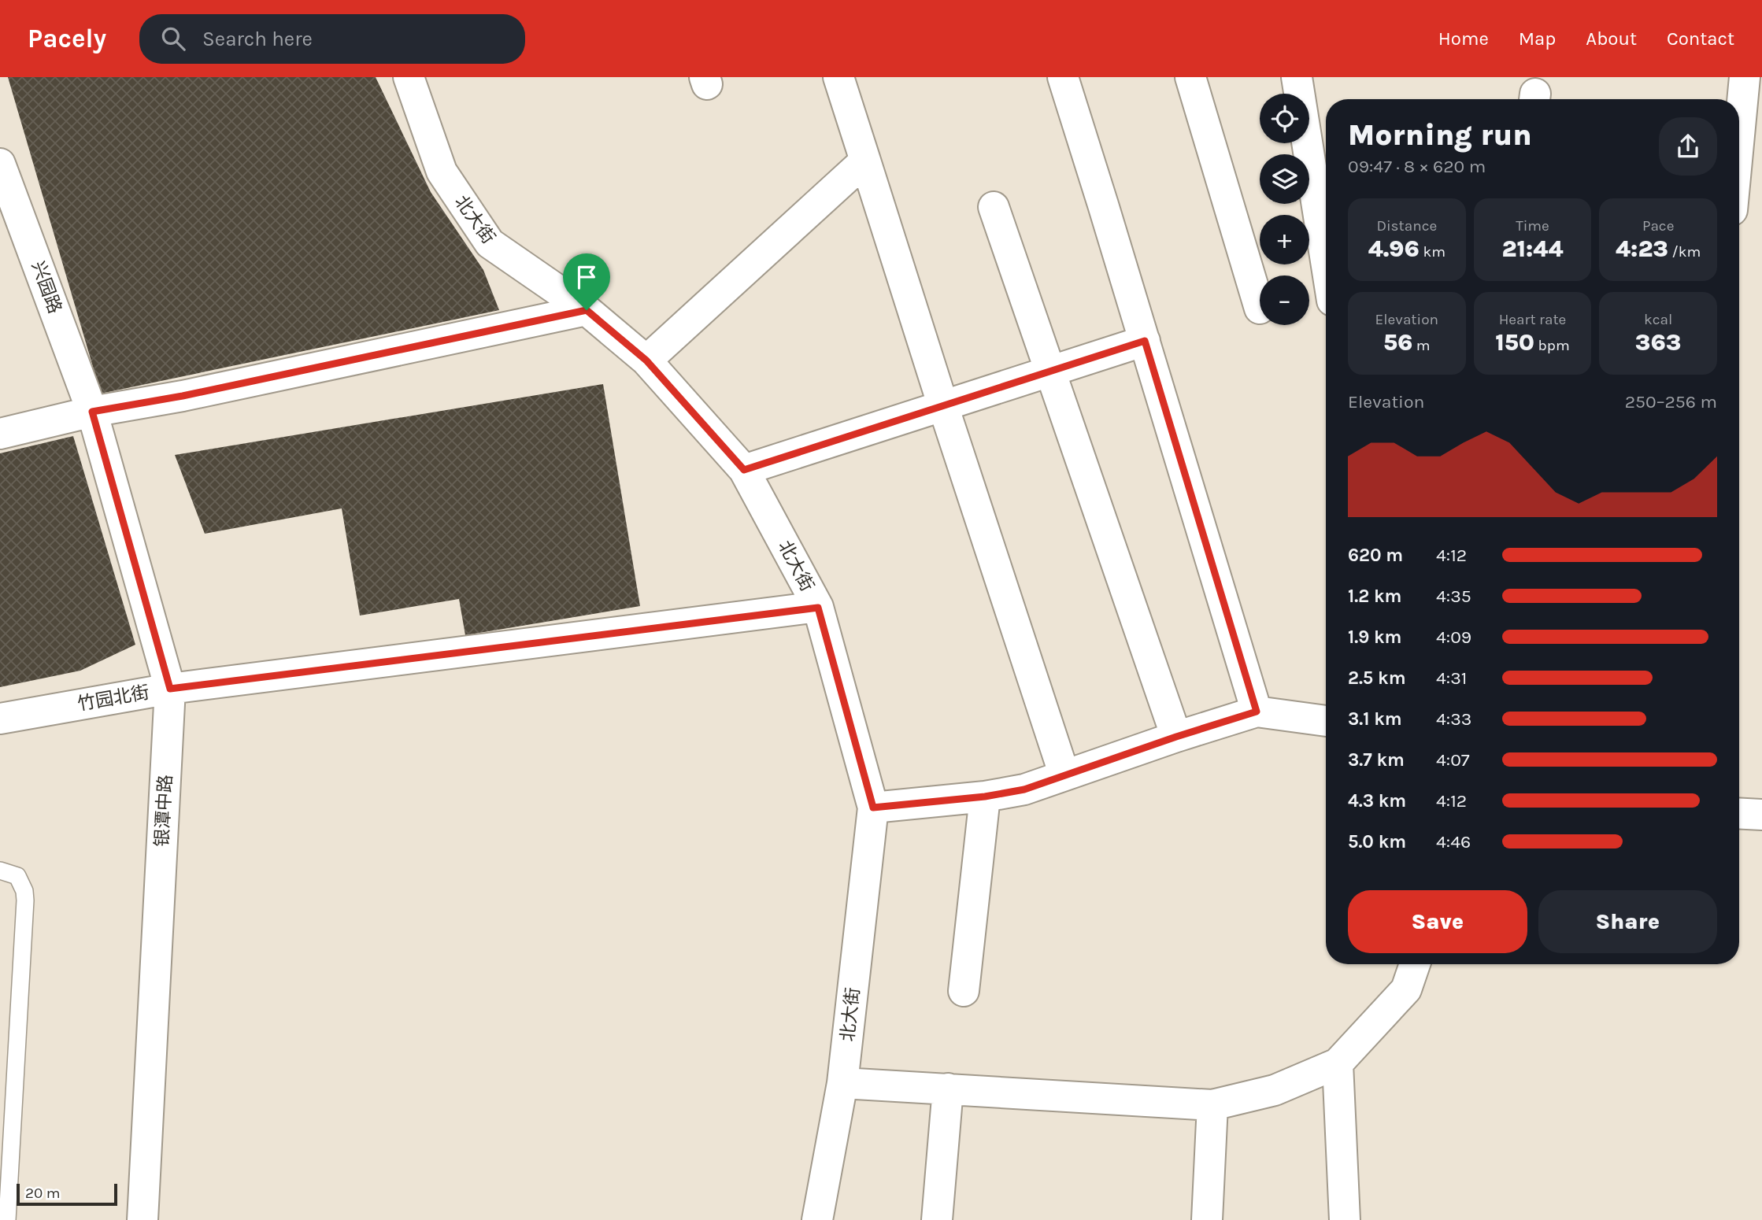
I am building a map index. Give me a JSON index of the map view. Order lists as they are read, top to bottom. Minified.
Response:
{"streets":{"street":["北大街","兴园路","竹园北街","银潭中路"]},"crossings":[["北大街","竹园北街"],["兴园路","银潭中路"],["竹园北街","银潭中路"]],"scale_bar":"20 m","page":{"header":"Pacely","search":"Search here","nav":["Home","Map","About","Contact"],"map_buttons":["+","−"],"heading":["Morning run","09:47 · 8 × 620 m"],"stats":[["Distance","4.96 km"],["Time","21:44"],["Pace","4:23 /km"],["Elevation","56 m"],["Heart rate","150 bpm"],["kcal","363"]],"chart":["Elevation","250–256 m"],"list":[{"name":"620 m","note":"4:12"},{"name":"1.2 km","note":"4:35"},{"name":"1.9 km","note":"4:09"},{"name":"2.5 km","note":"4:31"},{"name":"3.1 km","note":"4:33"},{"name":"3.7 km","note":"4:07"},{"name":"4.3 km","note":"4:12"},{"name":"5.0 km","note":"4:46"}],"buttons":["Save","Share"],"scale":"20 m"}}
